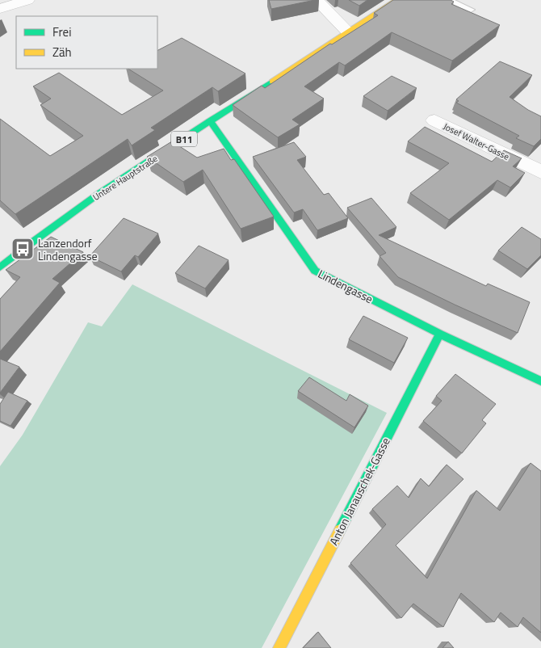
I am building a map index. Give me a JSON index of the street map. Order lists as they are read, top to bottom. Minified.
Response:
{"streets":{"street":["B11","Josef Walter-Gasse","Untere Hauptstraße","Lindengasse","Anton Janauschek-Gasse"]},"crossings":[["Untere Hauptstraße","Lindengasse"],["Lindengasse","Anton Janauschek-Gasse"]],"places":{"bus stop":["Lanzendorf Lindengasse"]},"legend":["Frei","Zäh"]}
